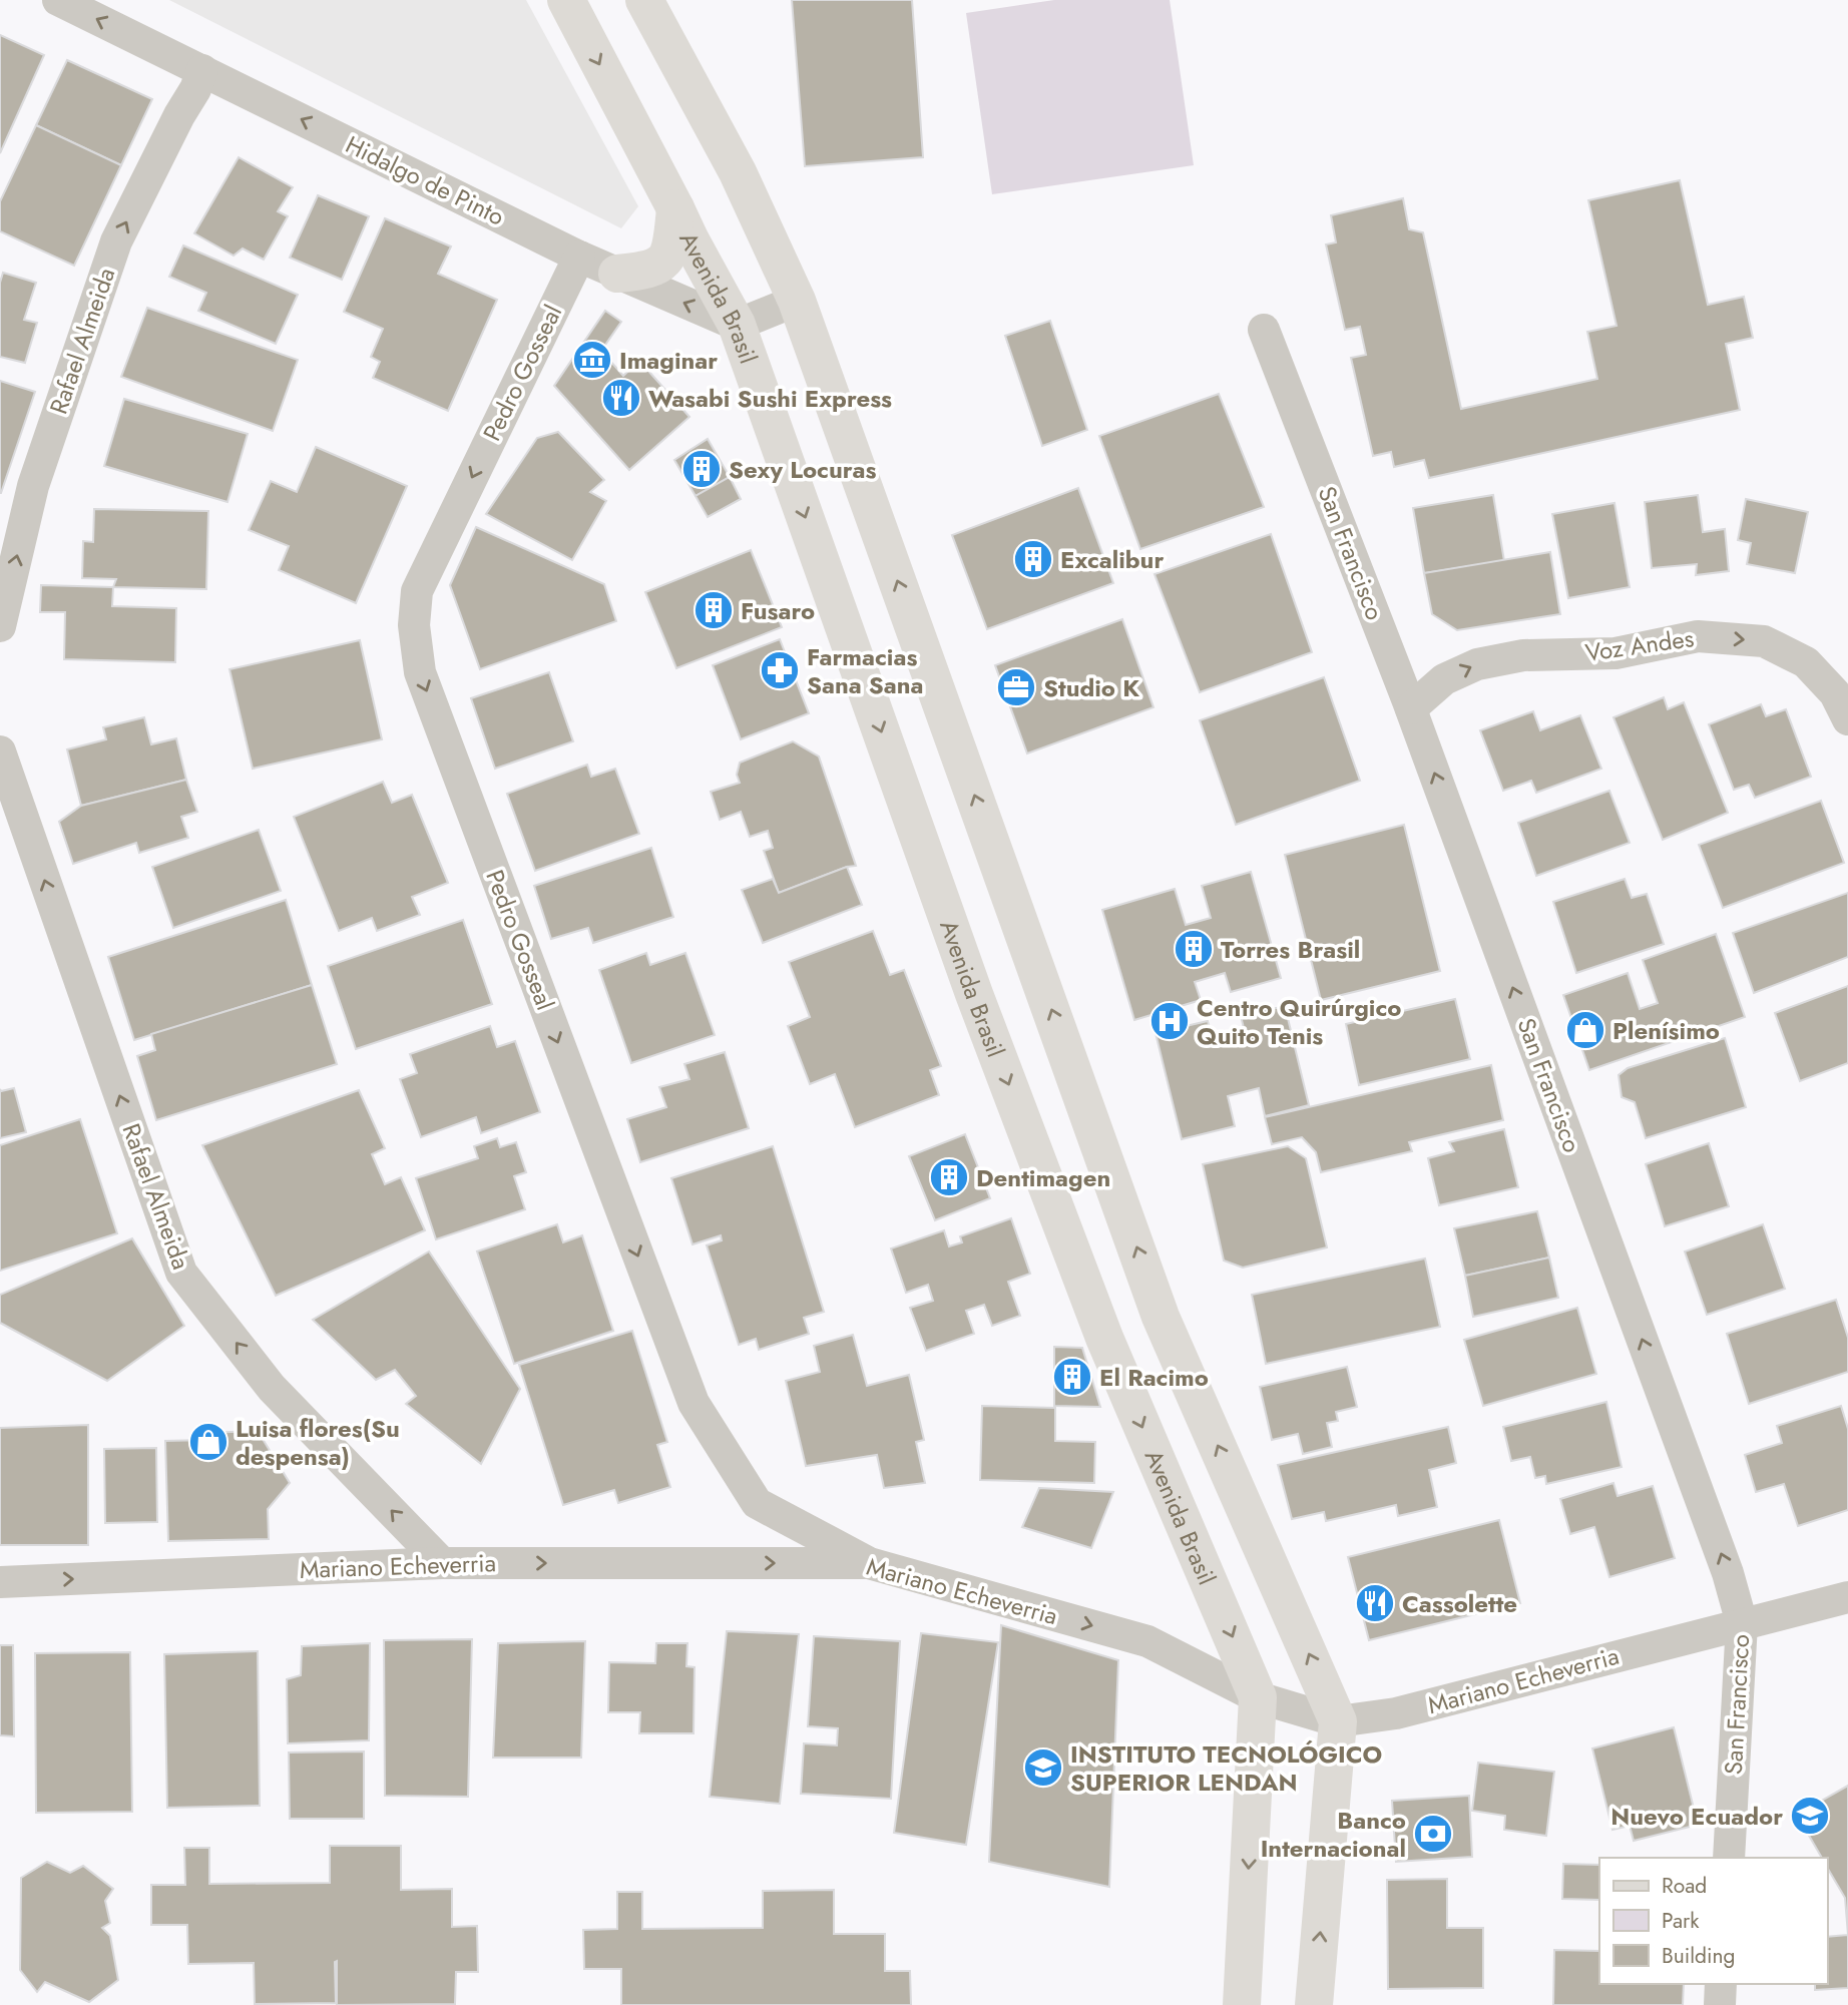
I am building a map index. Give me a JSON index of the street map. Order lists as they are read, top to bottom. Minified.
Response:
{"streets":{"street":["Hidalgo de Pinto","Avenida Brasil","Rafael Almeida","Pedro Gosseal","San Francisco","Voz Andes","Mariano Echeverria"]},"crossings":[["Hidalgo de Pinto","Avenida Brasil"],["Hidalgo de Pinto","Rafael Almeida"],["Hidalgo de Pinto","Pedro Gosseal"],["Avenida Brasil","Mariano Echeverria"],["Rafael Almeida","Mariano Echeverria"],["Pedro Gosseal","Mariano Echeverria"],["San Francisco","Voz Andes"],["San Francisco","Mariano Echeverria"]],"one_way":["Hidalgo de Pinto","Rafael Almeida","Pedro Gosseal","San Francisco","Voz Andes","Mariano Echeverria"],"places":{"museum":["Imaginar"],"restaurant":["Wasabi Sushi Express","Cassolette"],"building":["Sexy Locuras","Excalibur","Fusaro","Torres Brasil","Dentimagen","El Racimo"],"pharmacy":["Farmacias Sana Sana"],"office":["Studio K"],"hospital":["Centro Quirúrgico Quito Tenis"],"shop":["Plenísimo","Luisa flores(Su despensa)"],"school or university":["INSTITUTO TECNOLÓGICO SUPERIOR LENDAN","Nuevo Ecuador"],"bank":["Banco Internacional"]},"legend":["Road","Park","Building"]}
